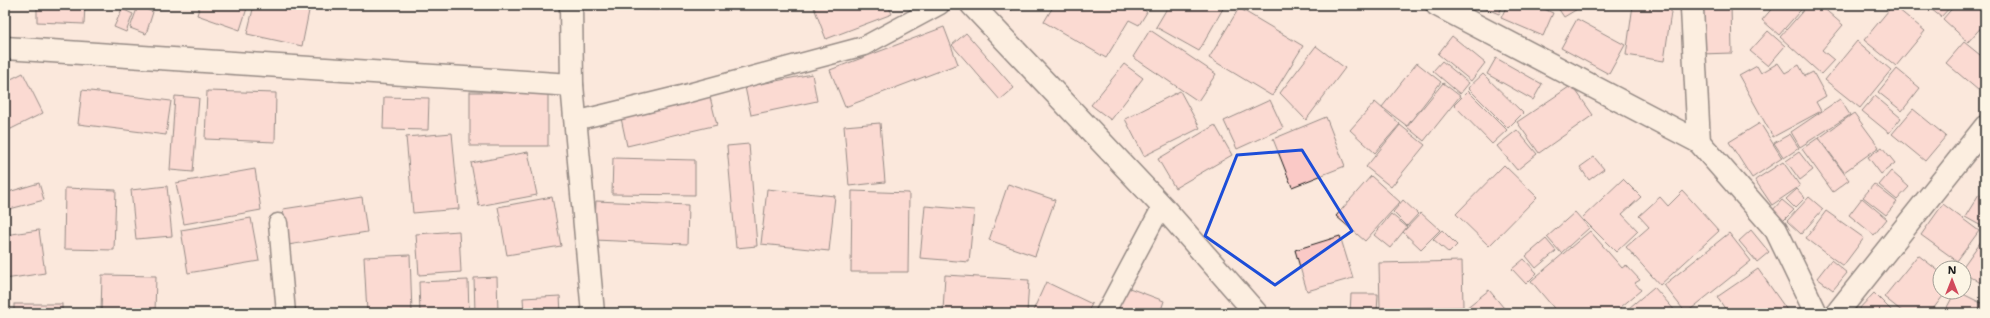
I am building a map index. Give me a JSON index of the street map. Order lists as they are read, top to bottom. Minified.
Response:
{"north":"top"}
